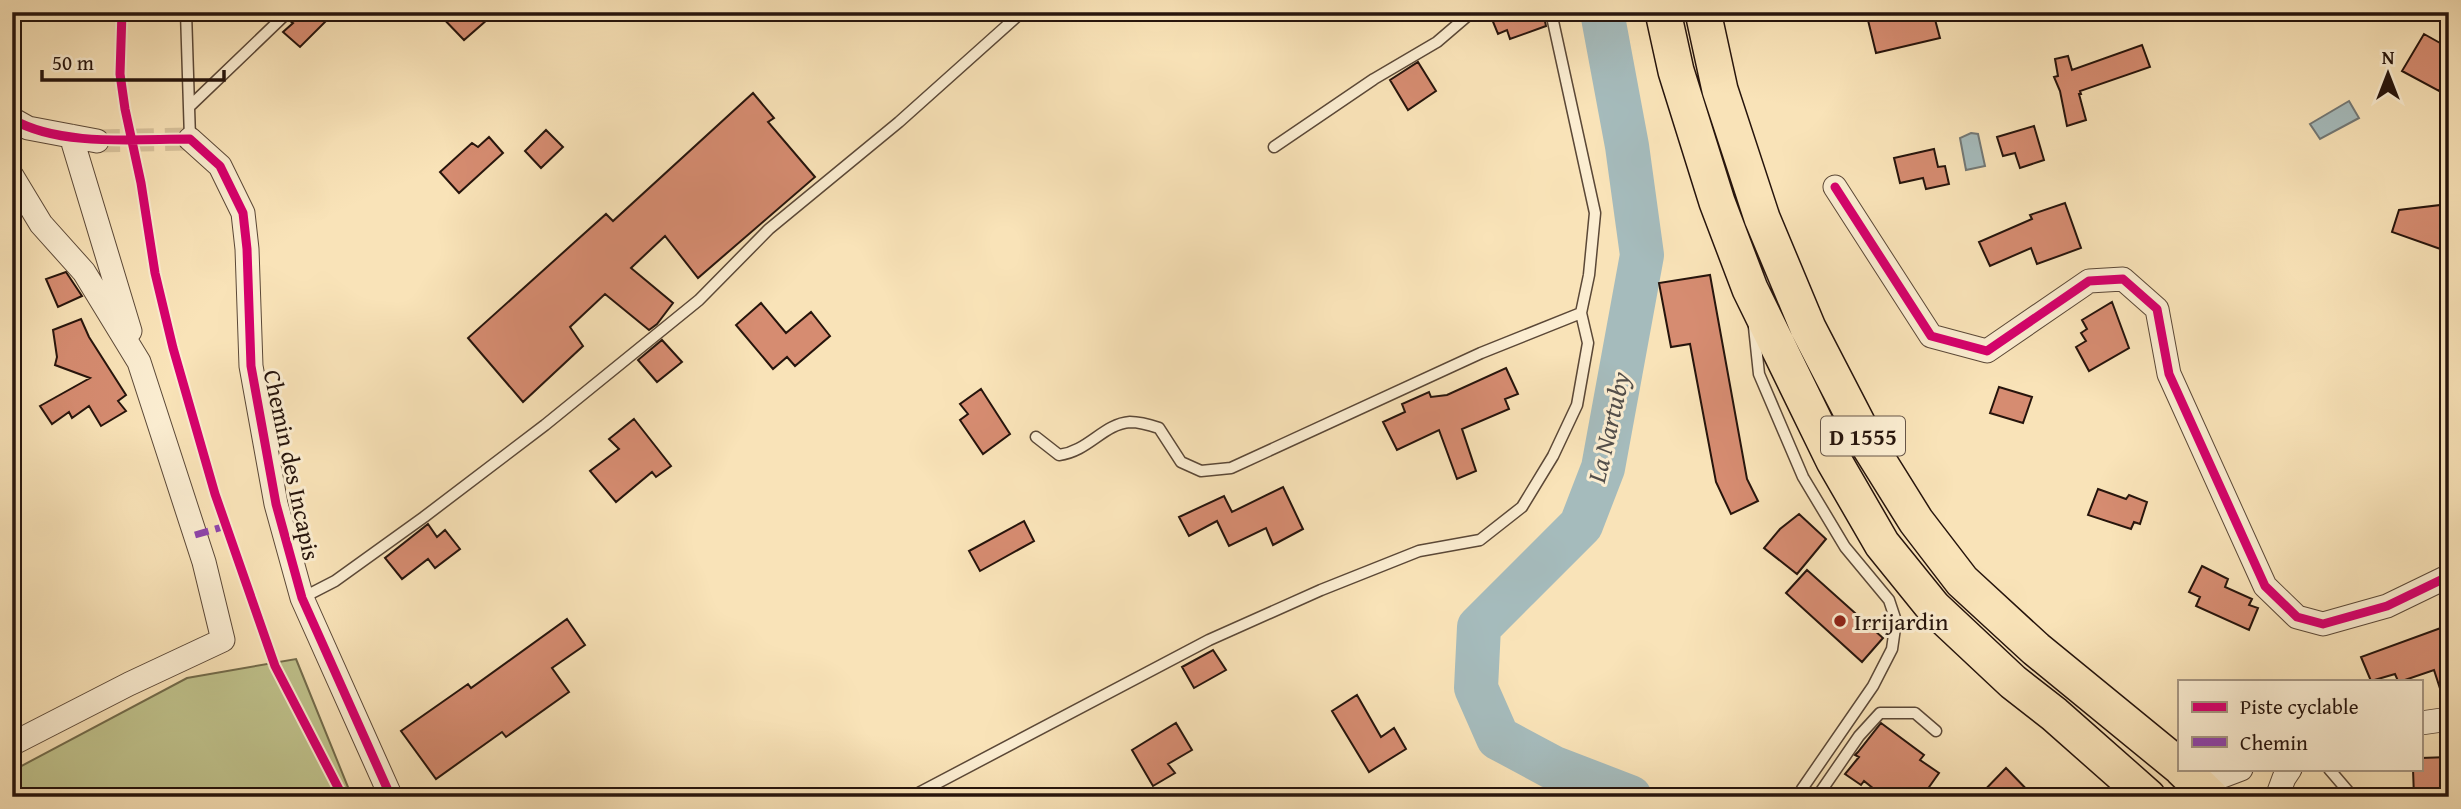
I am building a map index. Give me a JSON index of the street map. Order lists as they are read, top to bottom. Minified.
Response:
{"streets":{"main road":["D 1555"],"street":["Chemin des Incapis"]},"water":["La Nartuby"],"places":["Irrijardin"],"legend":["Piste cyclable","Chemin"],"scale_bar":"50 m","north":"top"}
